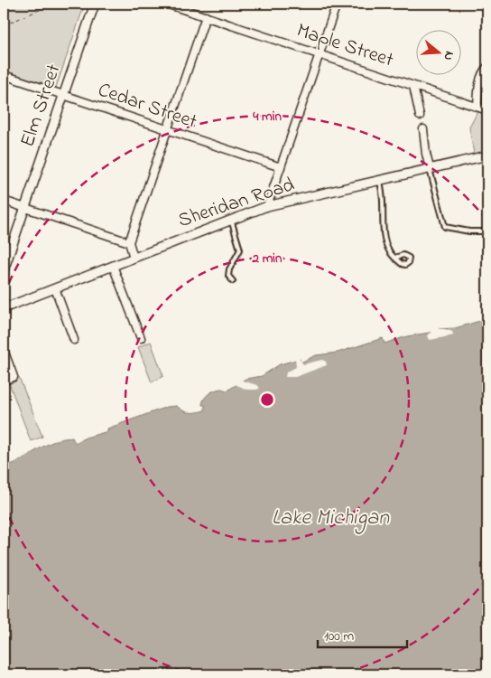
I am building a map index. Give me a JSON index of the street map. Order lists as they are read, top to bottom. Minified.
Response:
{"streets":{"street":["Maple Street","Elm Street","Cedar Street","Sheridan Road"]},"crossings":[["Elm Street","Cedar Street"]],"water":["Lake Michigan"],"scale_bar":"100 m","north":"right","rings":["4 min","2 min"]}
